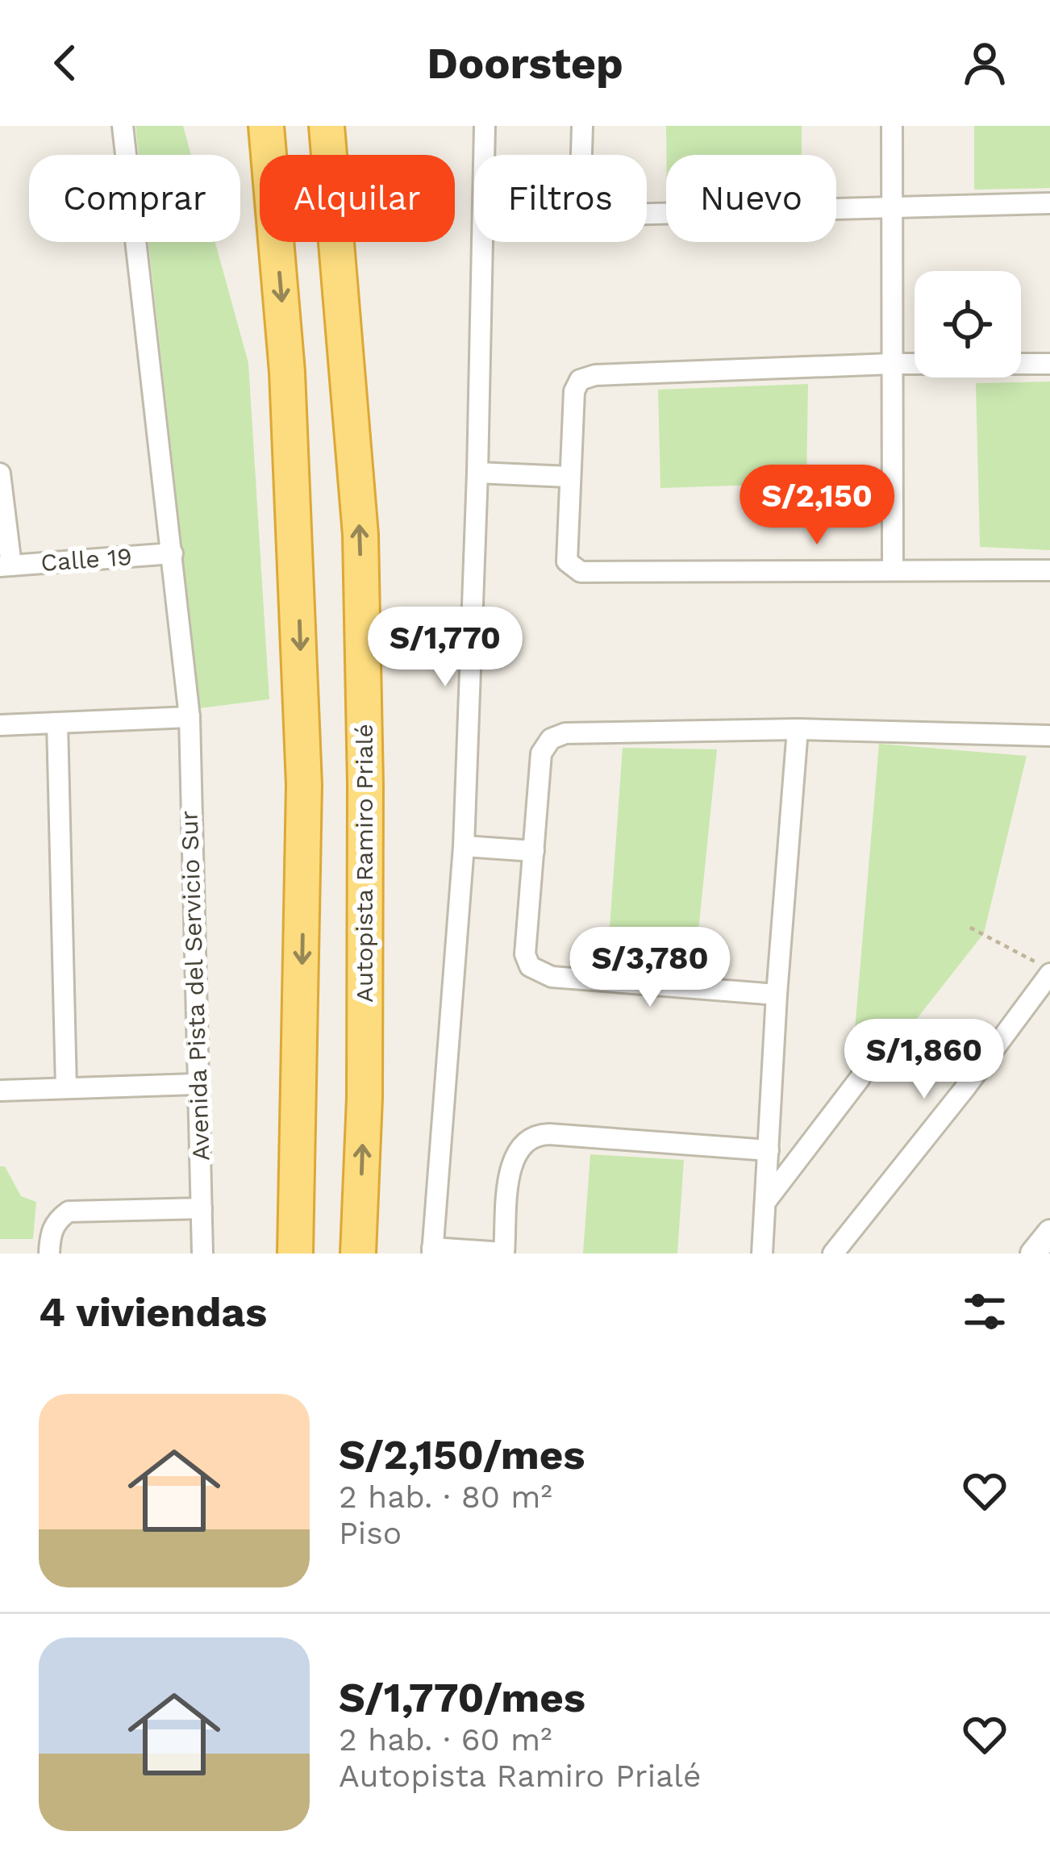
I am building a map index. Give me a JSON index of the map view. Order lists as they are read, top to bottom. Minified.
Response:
{"streets":{"highway":["Autopista Ramiro Prialé"],"street":["Calle 19","Avenida Pista del Servicio Sur"]},"crossings":[["Calle 19","Avenida Pista del Servicio Sur"]],"page":{"header":"Doorstep","chip":["Comprar","Alquilar","Filtros","Nuevo"],"price":["S/2,150","S/1,770","S/3,780","S/1,860"],"heading":"4 viviendas","list":[{"name":"S/2,150/mes","note":"2 hab. · 80 m² · Piso"},{"name":"S/1,770/mes","note":"2 hab. · 60 m² · Autopista Ramiro Prialé"}]}}
